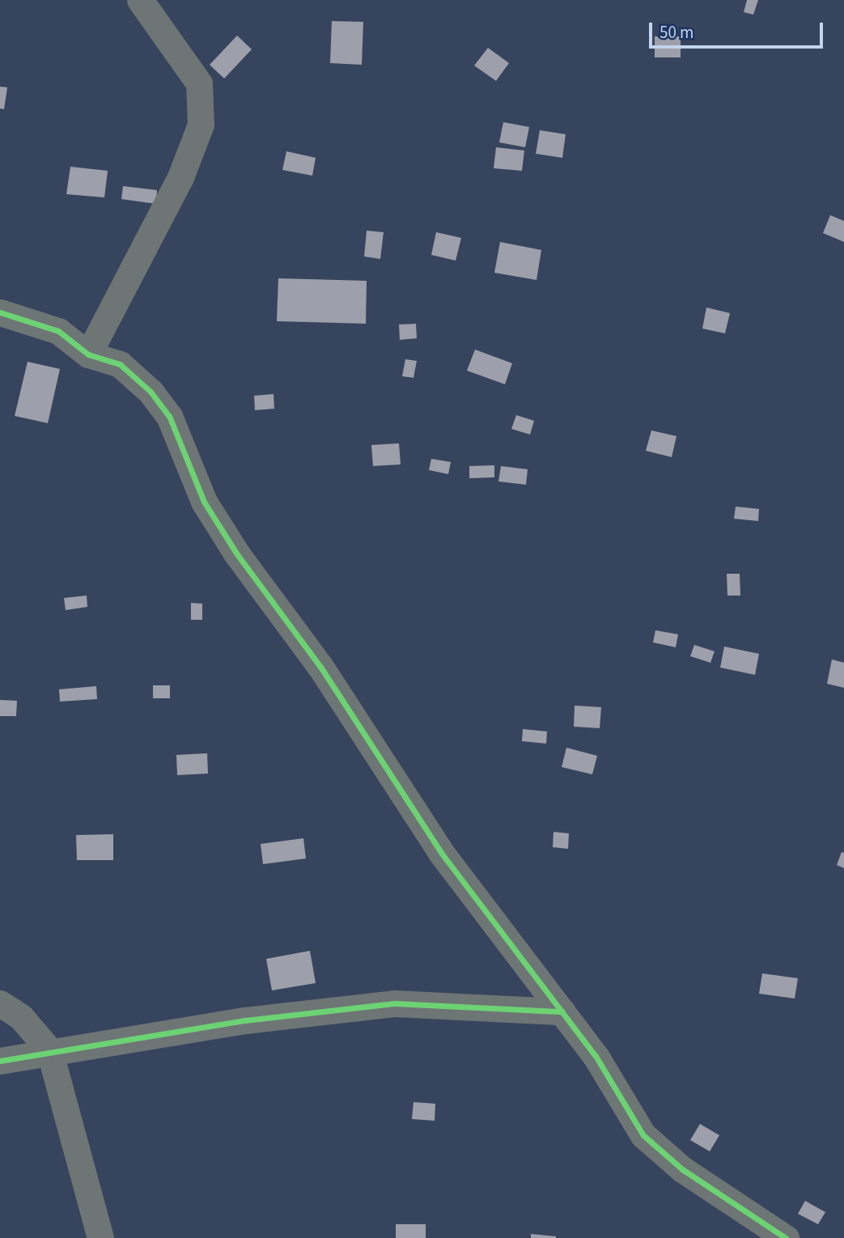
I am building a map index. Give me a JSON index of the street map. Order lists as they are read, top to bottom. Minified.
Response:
{"scale_bar":"50 m"}
